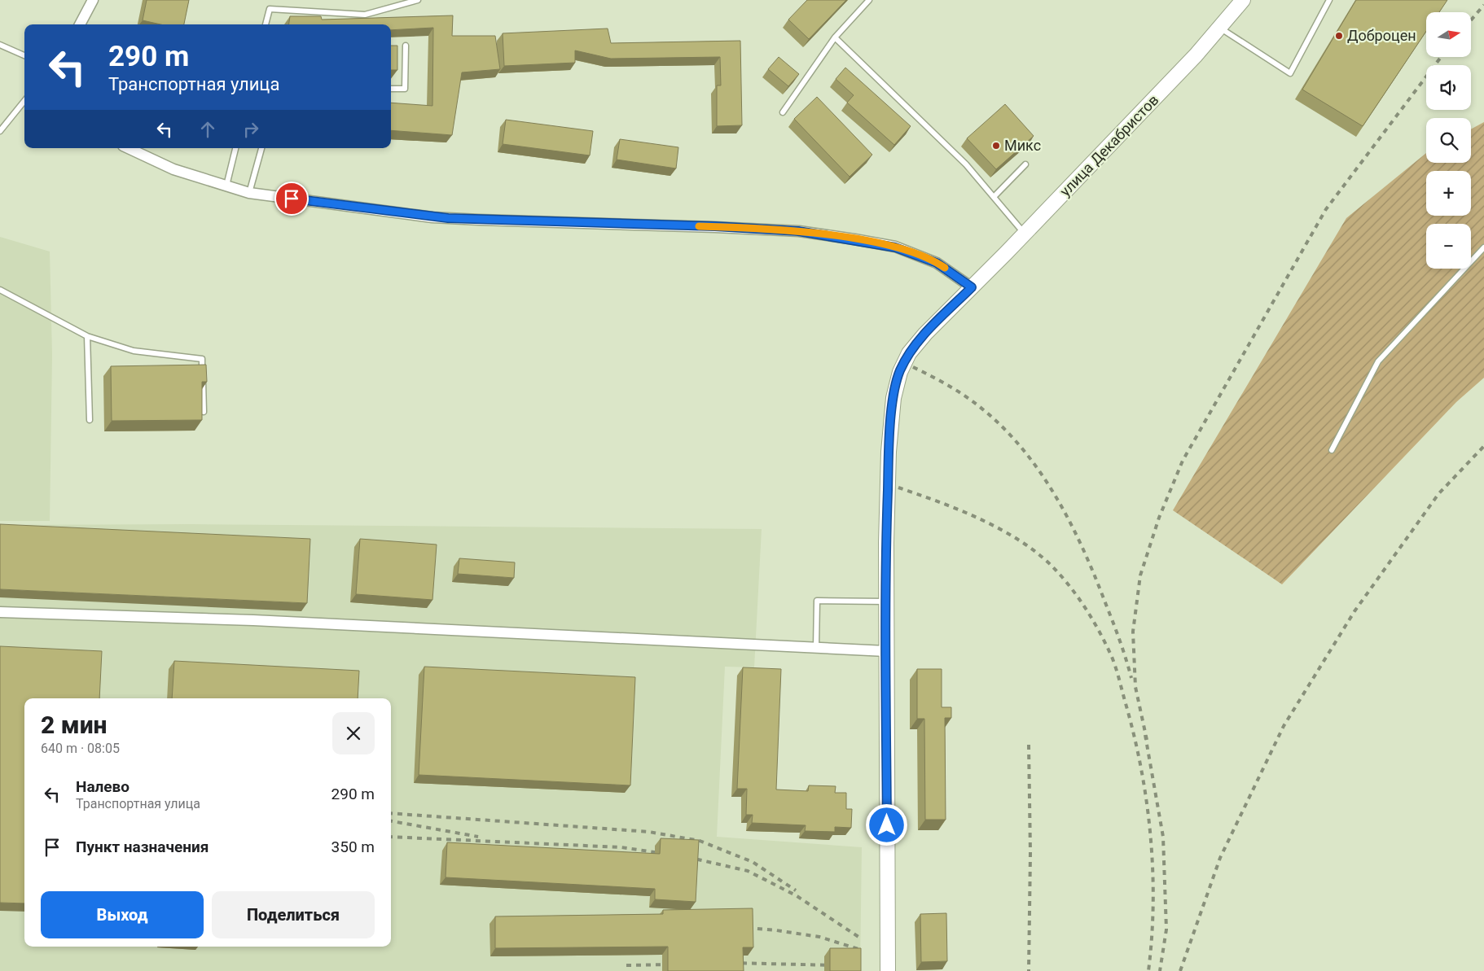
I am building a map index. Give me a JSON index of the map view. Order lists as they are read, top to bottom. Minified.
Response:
{"streets":{"main road":["улица Декабристов"]},"places":["Доброцен","Микс"],"north":"right","page":{"map_buttons":["+","−"],"turn":["290 m","Транспортная улица"],"heading":["2 мин","640 m · 08:05"],"list":[{"name":"Налево","note":"Транспортная улица","value":"290 m"},{"name":"Пункт назначения","value":"350 m"}],"buttons":["Выход","Поделиться"]}}
